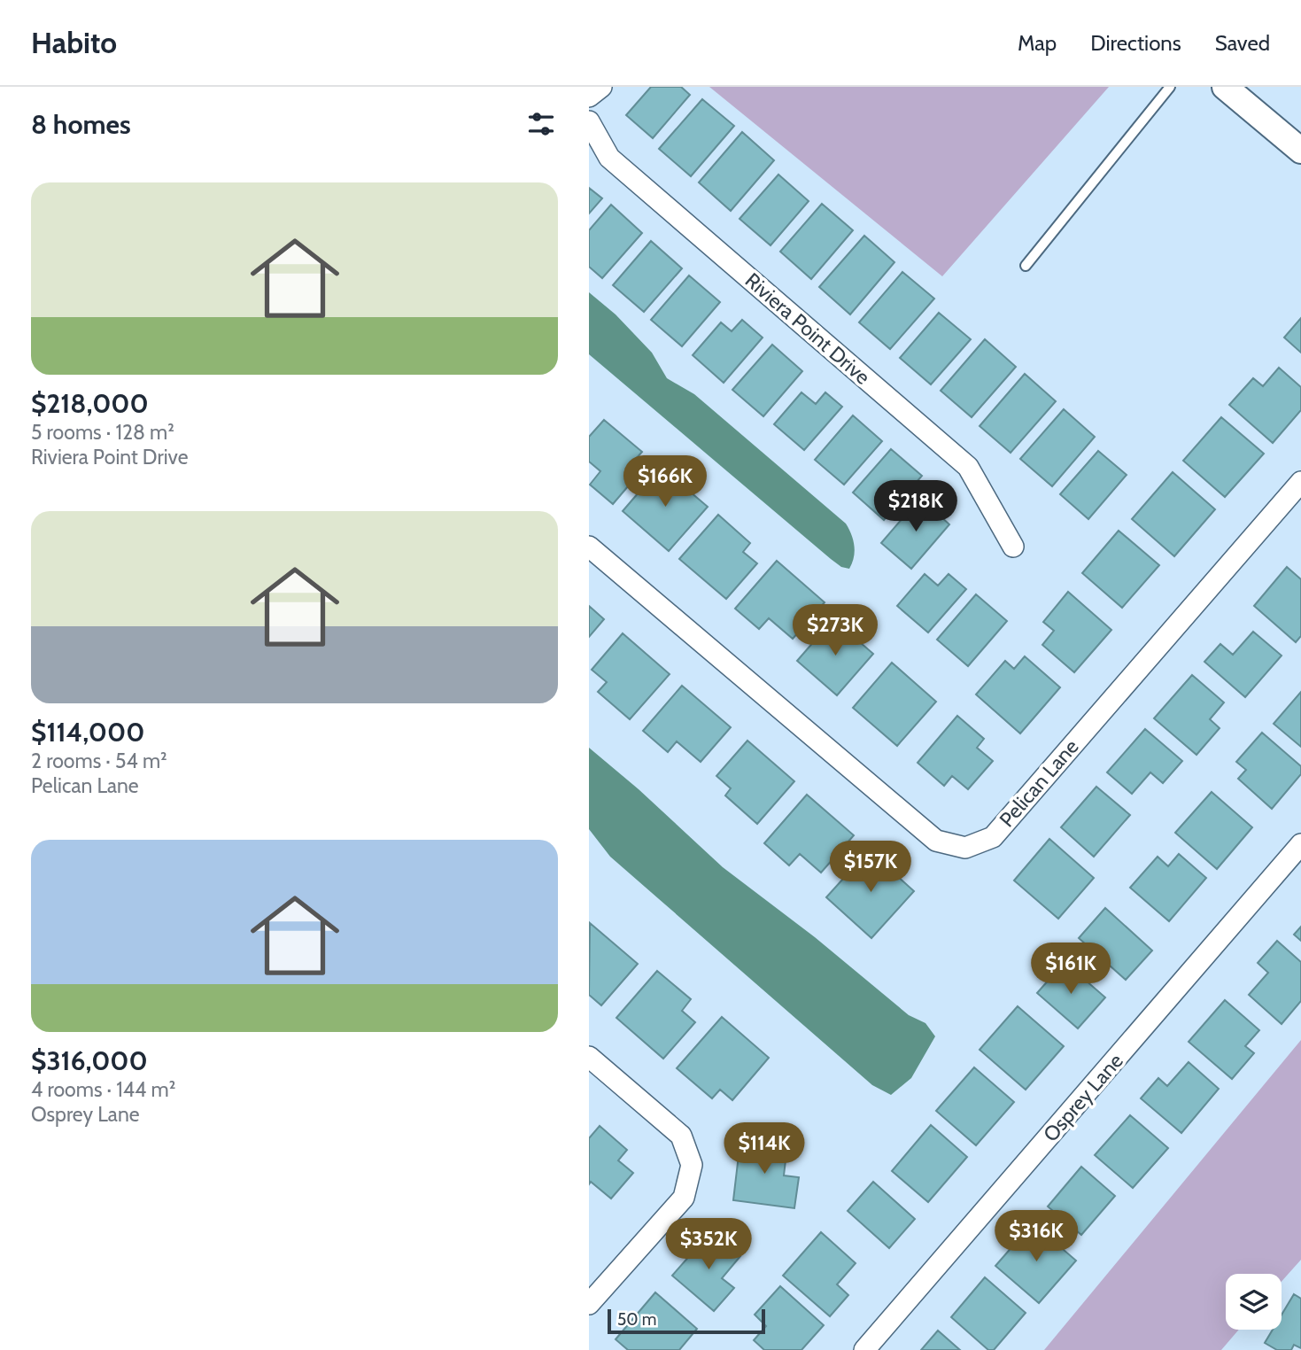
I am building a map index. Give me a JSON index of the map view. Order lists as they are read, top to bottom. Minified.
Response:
{"streets":{"street":["Riviera Point Drive","Pelican Lane","Osprey Lane"]},"scale_bar":"50 m","page":{"header":"Habito","nav":["Map","Directions","Saved"],"heading":"8 homes","list":[{"name":"$218,000","note":"5 rooms · 128 m² · Riviera Point Drive"},{"name":"$114,000","note":"2 rooms · 54 m² · Pelican Lane"},{"name":"$316,000","note":"4 rooms · 144 m² · Osprey Lane"}],"price":["$166K","$218K","$273K","$157K","$161K","$114K","$316K","$352K"],"scale":"50 m"}}
